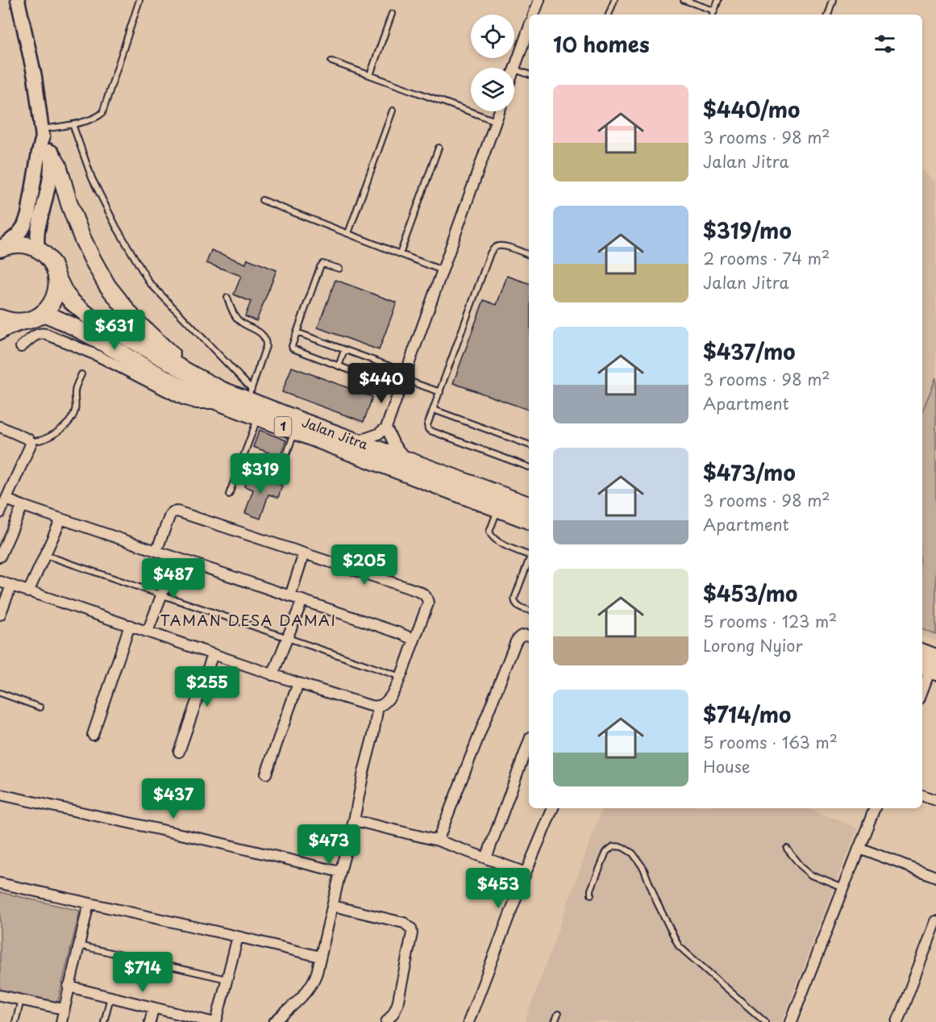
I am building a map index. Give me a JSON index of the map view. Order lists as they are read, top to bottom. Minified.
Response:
{"streets":{"highway":["1","Jalan Jitra"]},"crossings":[["1","Jalan Jitra"]],"districts":["TAMAN DESA DAMAI"],"page":{"heading":"10 homes","list":[{"name":"$440/mo","note":"3 rooms · 98 m² · Jalan Jitra"},{"name":"$319/mo","note":"2 rooms · 74 m² · Jalan Jitra"},{"name":"$437/mo","note":"3 rooms · 98 m² · Apartment"},{"name":"$473/mo","note":"3 rooms · 98 m² · Apartment"},{"name":"$453/mo","note":"5 rooms · 123 m² · Lorong Nyior"},{"name":"$714/mo","note":"5 rooms · 163 m² · House"}],"price":["$631","$440","$319","$205","$487","$255","$437","$473","$453","$714"]}}
